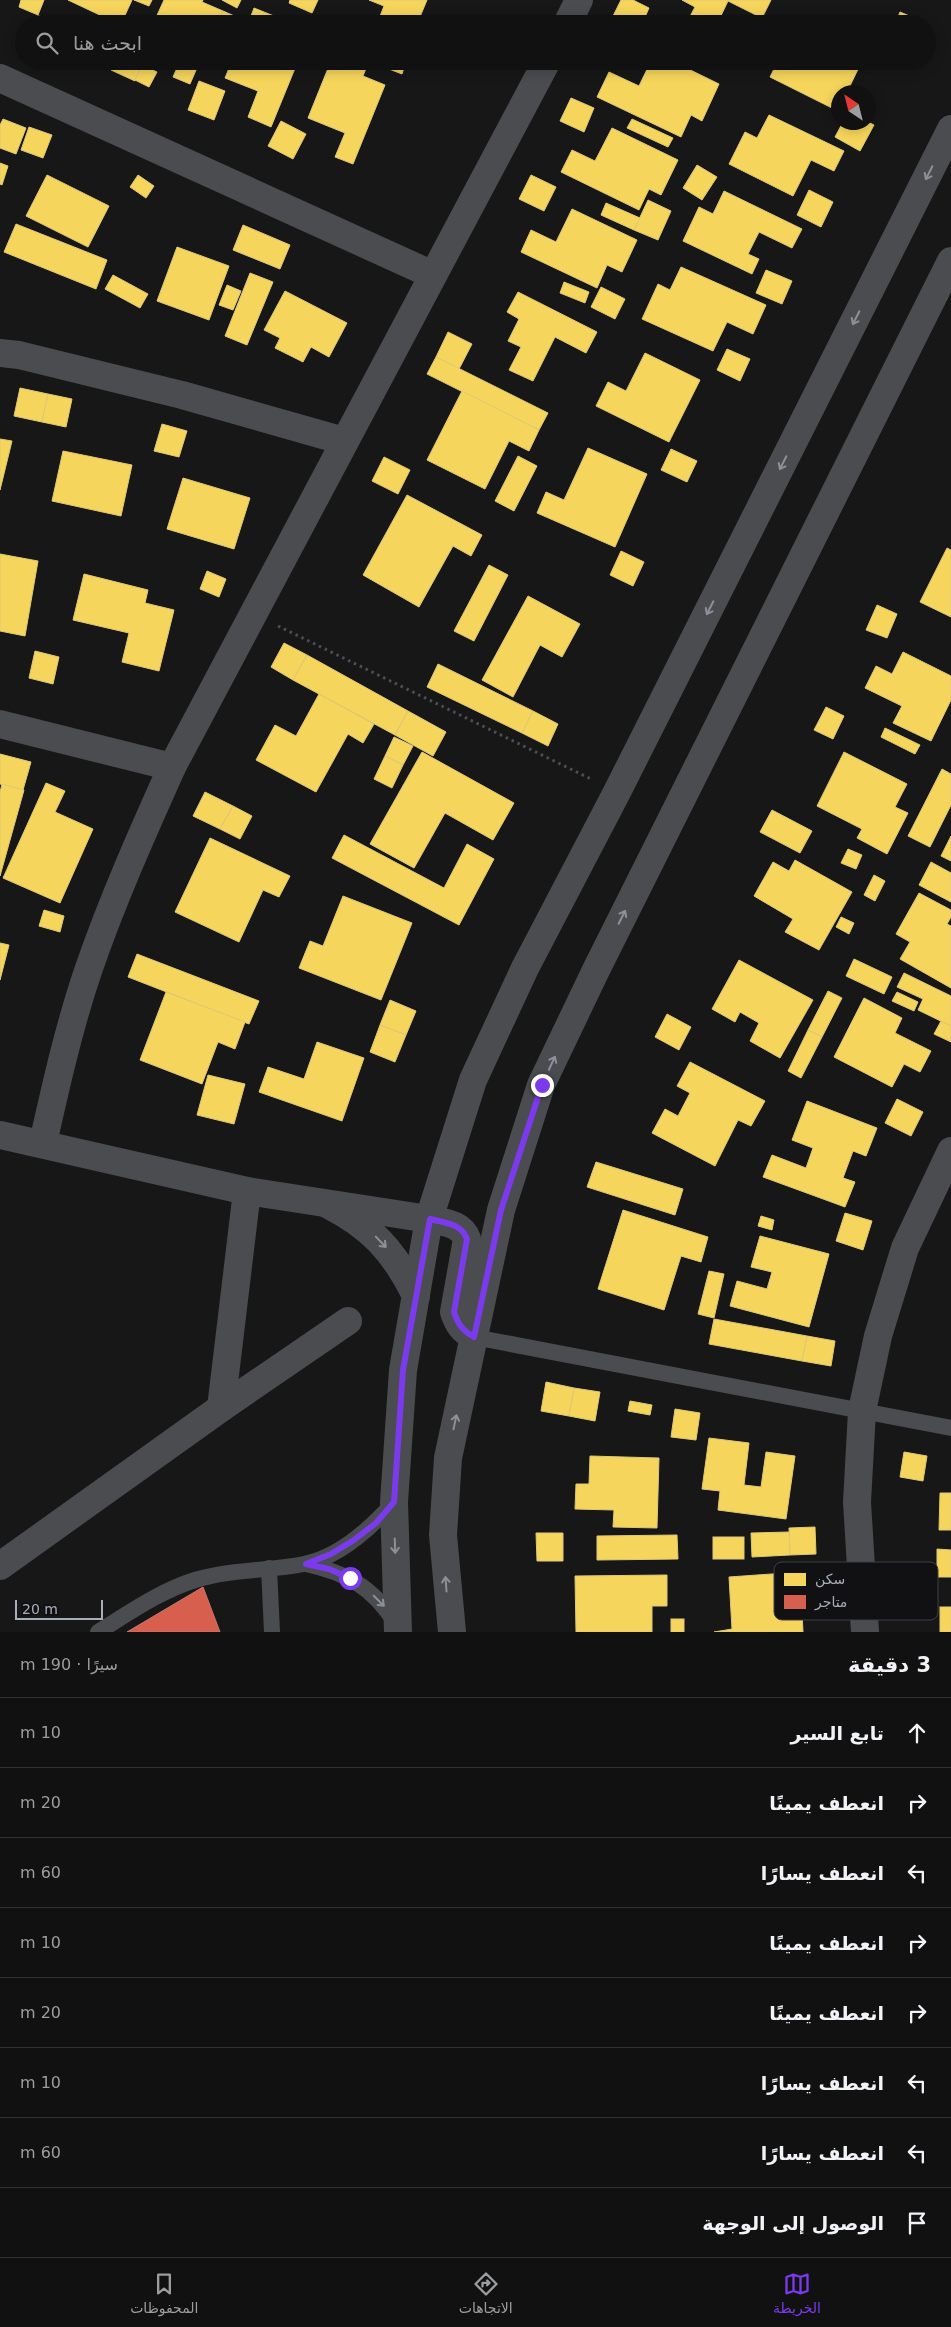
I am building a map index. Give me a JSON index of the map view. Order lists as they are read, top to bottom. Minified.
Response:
{"legend":["سكن","متاجر"],"scale_bar":"20 m","north":"top left","page":{"search":"ابحث هنا","scale":"20 m","heading":["3 دقيقة","سيرًا · 190 m"],"list":[["تابع السير","10 m"],["انعطف يمينًا","20 m"],["انعطف يسارًا","60 m"],["انعطف يمينًا","10 m"],["انعطف يمينًا","20 m"],["انعطف يسارًا","10 m"],["انعطف يسارًا","60 m"],"الوصول إلى الوجهة"],"nav":["الخريطة","الاتجاهات","المحفوظات"]}}
